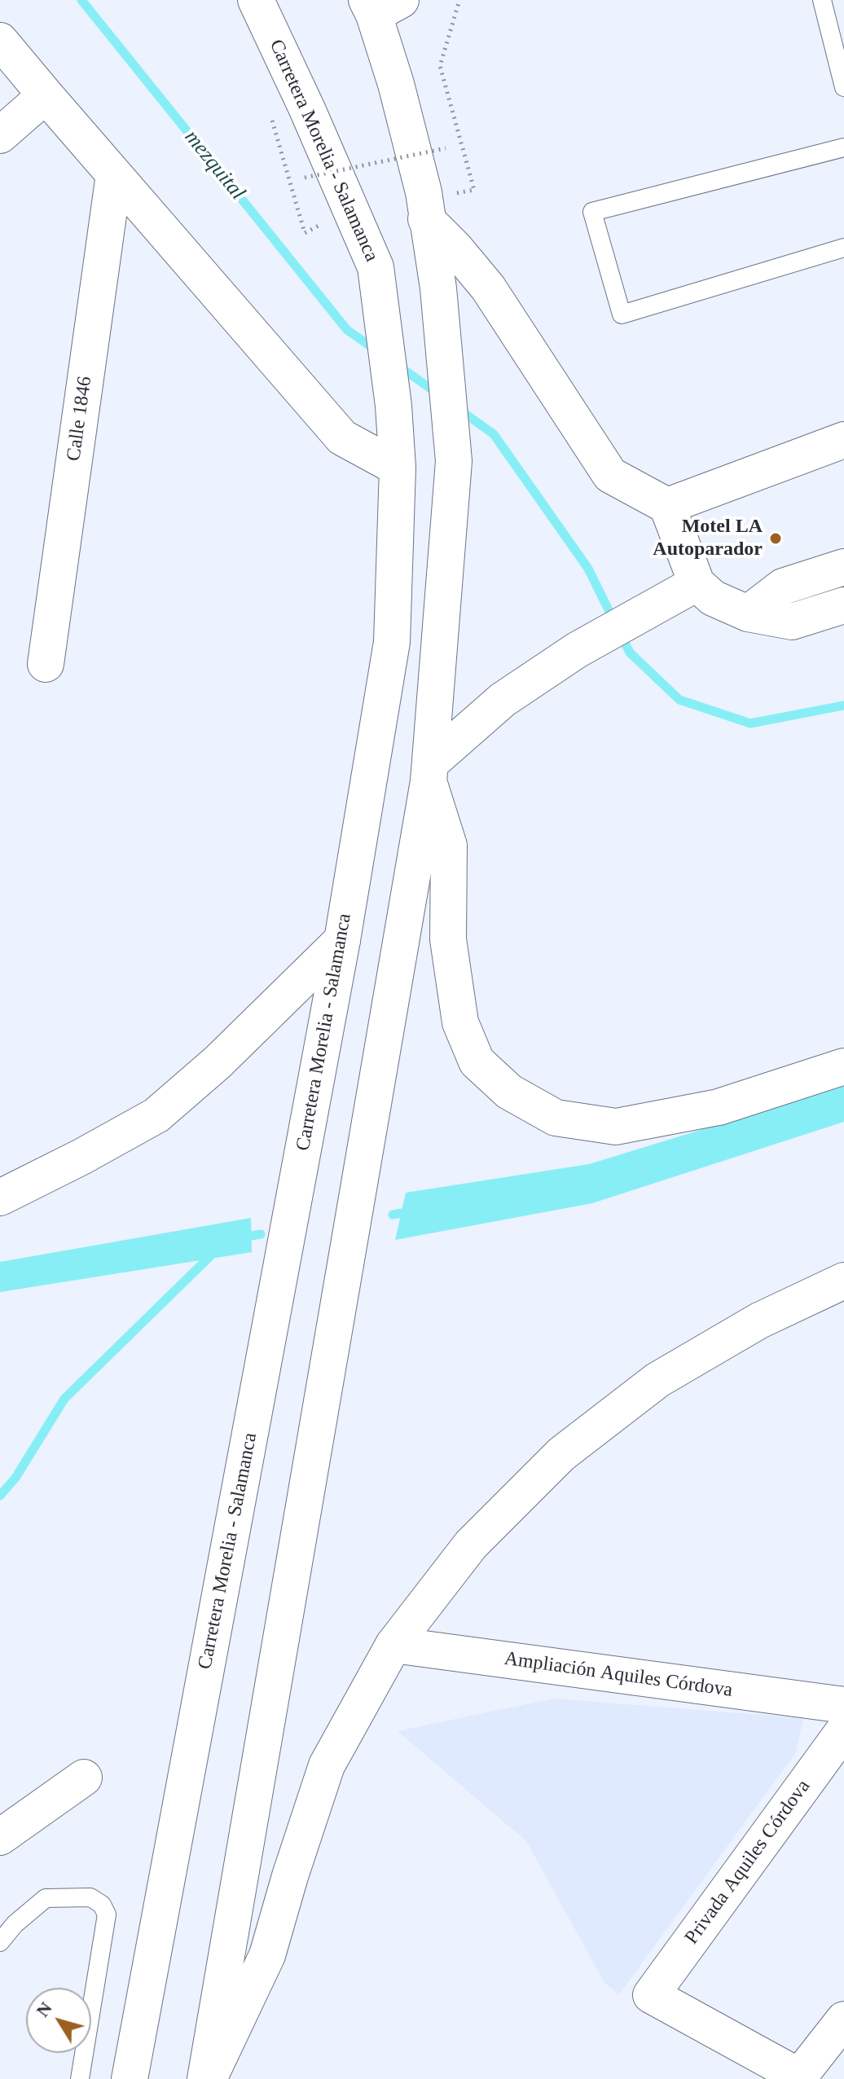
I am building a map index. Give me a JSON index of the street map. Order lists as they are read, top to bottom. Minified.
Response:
{"streets":{"main road":["Carretera Morelia - Salamanca","Calle 1846","Ampliación Aquiles Córdova","Privada Aquiles Córdova"]},"water":["mezquital"],"places":["Motel LA Autoparador"],"north":"top left"}
